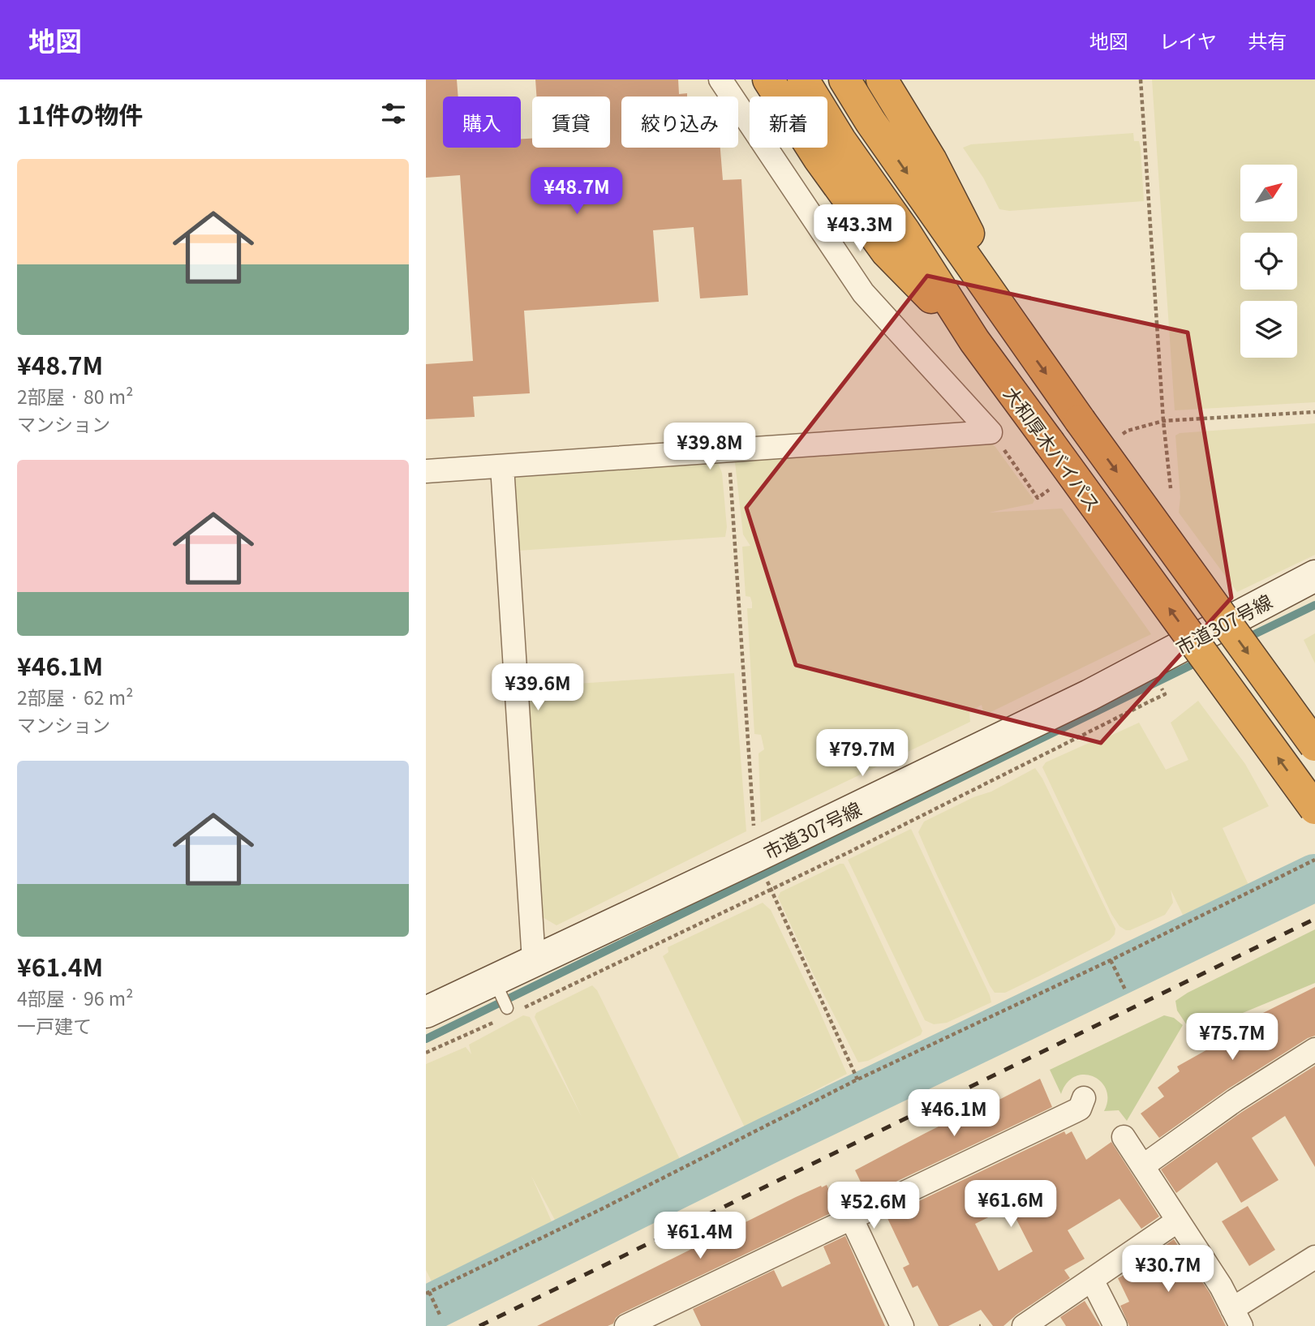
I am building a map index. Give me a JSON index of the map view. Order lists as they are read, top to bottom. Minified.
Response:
{"streets":{"highway":["大和厚木バイパス"],"street":["市道307号線"]},"north":"top right","page":{"header":"地図","nav":["地図","レイヤ","共有"],"heading":"11件の物件","chip":["購入","賃貸","絞り込み","新着"],"list":[{"name":"¥48.7M","note":"2部屋 · 80 m² · マンション"},{"name":"¥46.1M","note":"2部屋 · 62 m² · マンション"},{"name":"¥61.4M","note":"4部屋 · 96 m² · 一戸建て"}],"price":["¥48.7M","¥43.3M","¥39.8M","¥39.6M","¥79.7M","¥75.7M","¥46.1M","¥61.6M","¥52.6M","¥61.4M","¥30.7M"]}}
